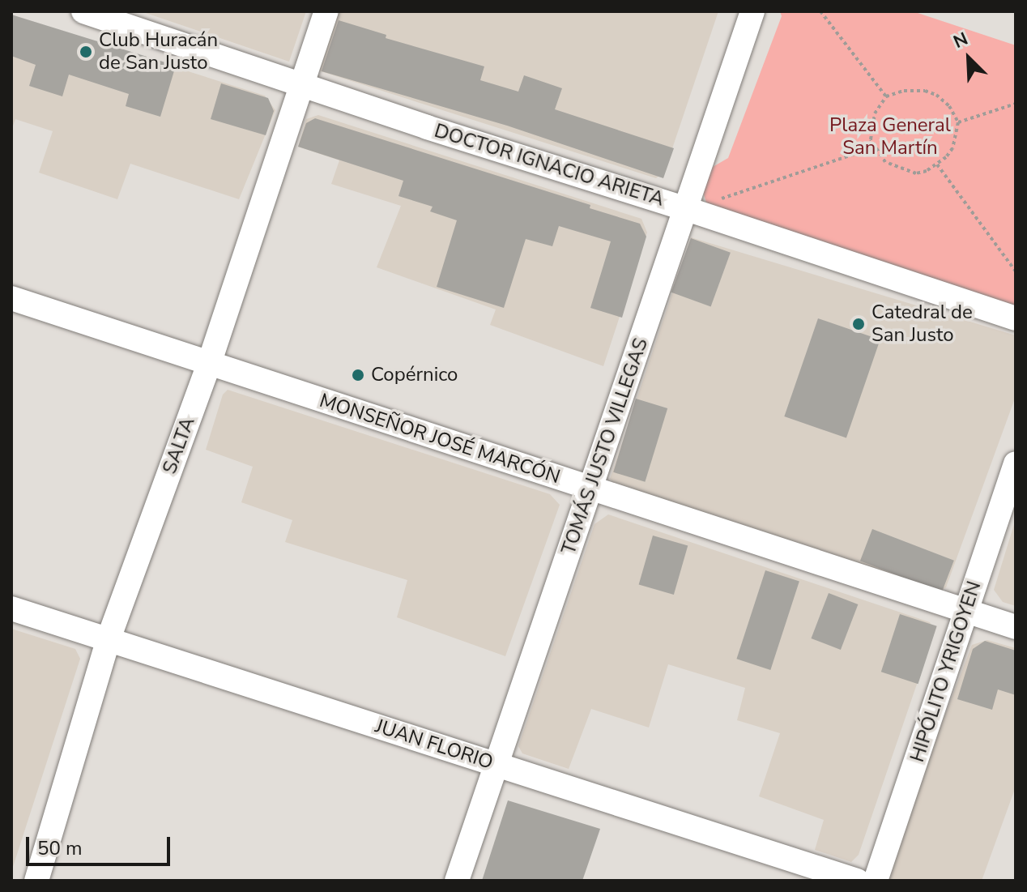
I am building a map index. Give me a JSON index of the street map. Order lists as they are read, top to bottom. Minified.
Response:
{"streets":{"street":["DOCTOR IGNACIO ARIETA","MONSEÑOR JOSÉ MARCÓN","SALTA","TOMÁS JUSTO VILLEGAS","HIPÓLITO YRIGOYEN","JUAN FLORIO"]},"crossings":[["DOCTOR IGNACIO ARIETA","SALTA"],["DOCTOR IGNACIO ARIETA","TOMÁS JUSTO VILLEGAS"],["MONSEÑOR JOSÉ MARCÓN","SALTA"],["MONSEÑOR JOSÉ MARCÓN","TOMÁS JUSTO VILLEGAS"],["MONSEÑOR JOSÉ MARCÓN","HIPÓLITO YRIGOYEN"],["SALTA","JUAN FLORIO"],["TOMÁS JUSTO VILLEGAS","JUAN FLORIO"]],"parks":["Plaza General San Martín"],"places":["Club Huracán de San Justo","Catedral de San Justo","Copérnico"],"scale_bar":"50 m","north":"top left"}
